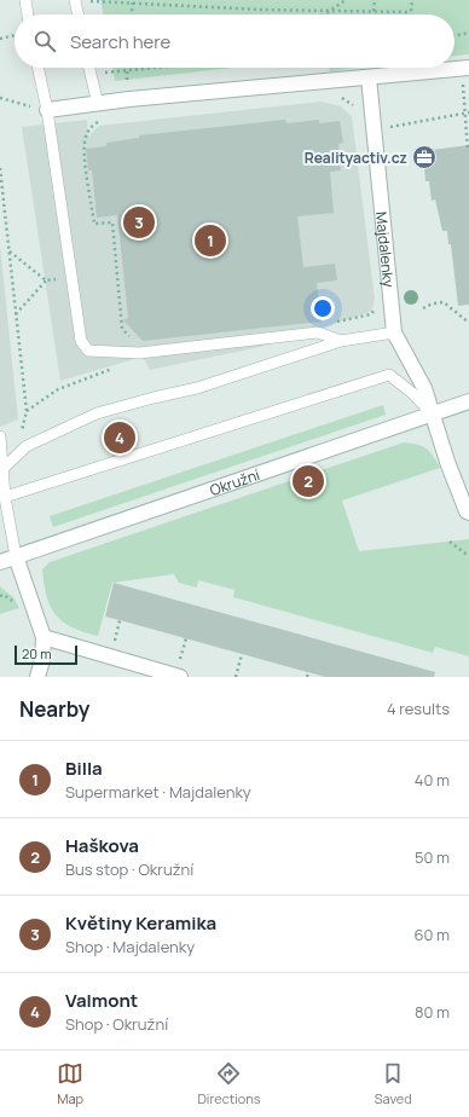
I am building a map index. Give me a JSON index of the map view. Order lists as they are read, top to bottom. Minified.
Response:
{"streets":{"street":["Majdalenky","Okružní"]},"crossings":[["Majdalenky","Okružní"]],"places":{"office":["Realityactiv.cz"]},"scale_bar":"20 m","page":{"search":"Search here","pins":["3","1","4","2"],"scale":"20 m","heading":["Nearby","4 results"],"list":[{"mark":"1","name":"Billa","note":"Supermarket · Majdalenky","value":"40 m"},{"mark":"2","name":"Haškova","note":"Bus stop · Okružní","value":"50 m"},{"mark":"3","name":"Květiny Keramika","note":"Shop · Majdalenky","value":"60 m"},{"mark":"4","name":"Valmont","note":"Shop · Okružní","value":"80 m"}],"nav":["Map","Directions","Saved"]}}
